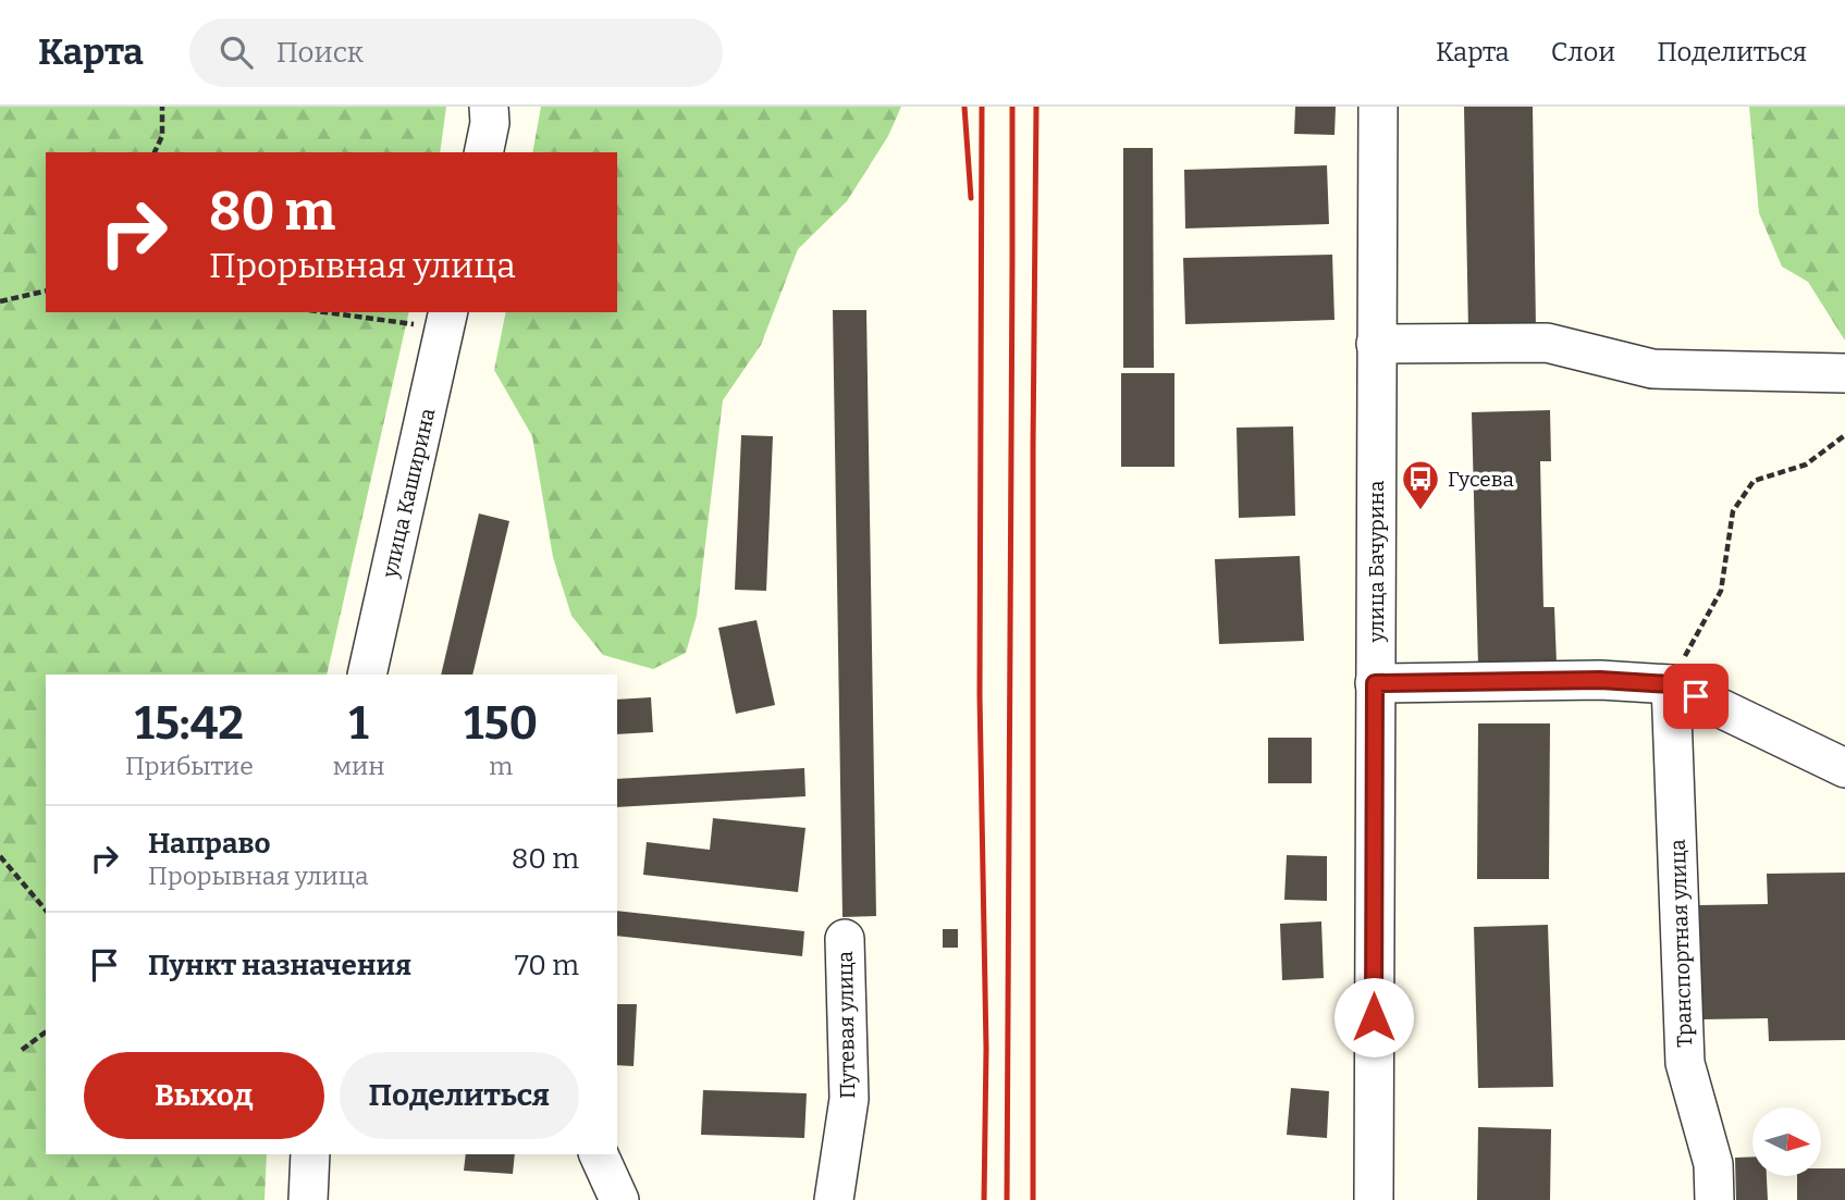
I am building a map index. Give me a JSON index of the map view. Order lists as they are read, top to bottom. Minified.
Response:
{"streets":{"street":["улица Каширина","улица Бачурина","Транспортная улица","Путевая улица"]},"places":{"bus stop":["Гусева"]},"north":"right","page":{"header":"Карта","search":"Поиск","nav":["Карта","Слои","Поделиться"],"turn":["80 m","Прорывная улица"],"eta":["15:42","Прибытие","1","мин","150","m"],"list":[{"name":"Направо","note":"Прорывная улица","value":"80 m"},{"name":"Пункт назначения","value":"70 m"}],"buttons":["Выход","Поделиться"]}}
